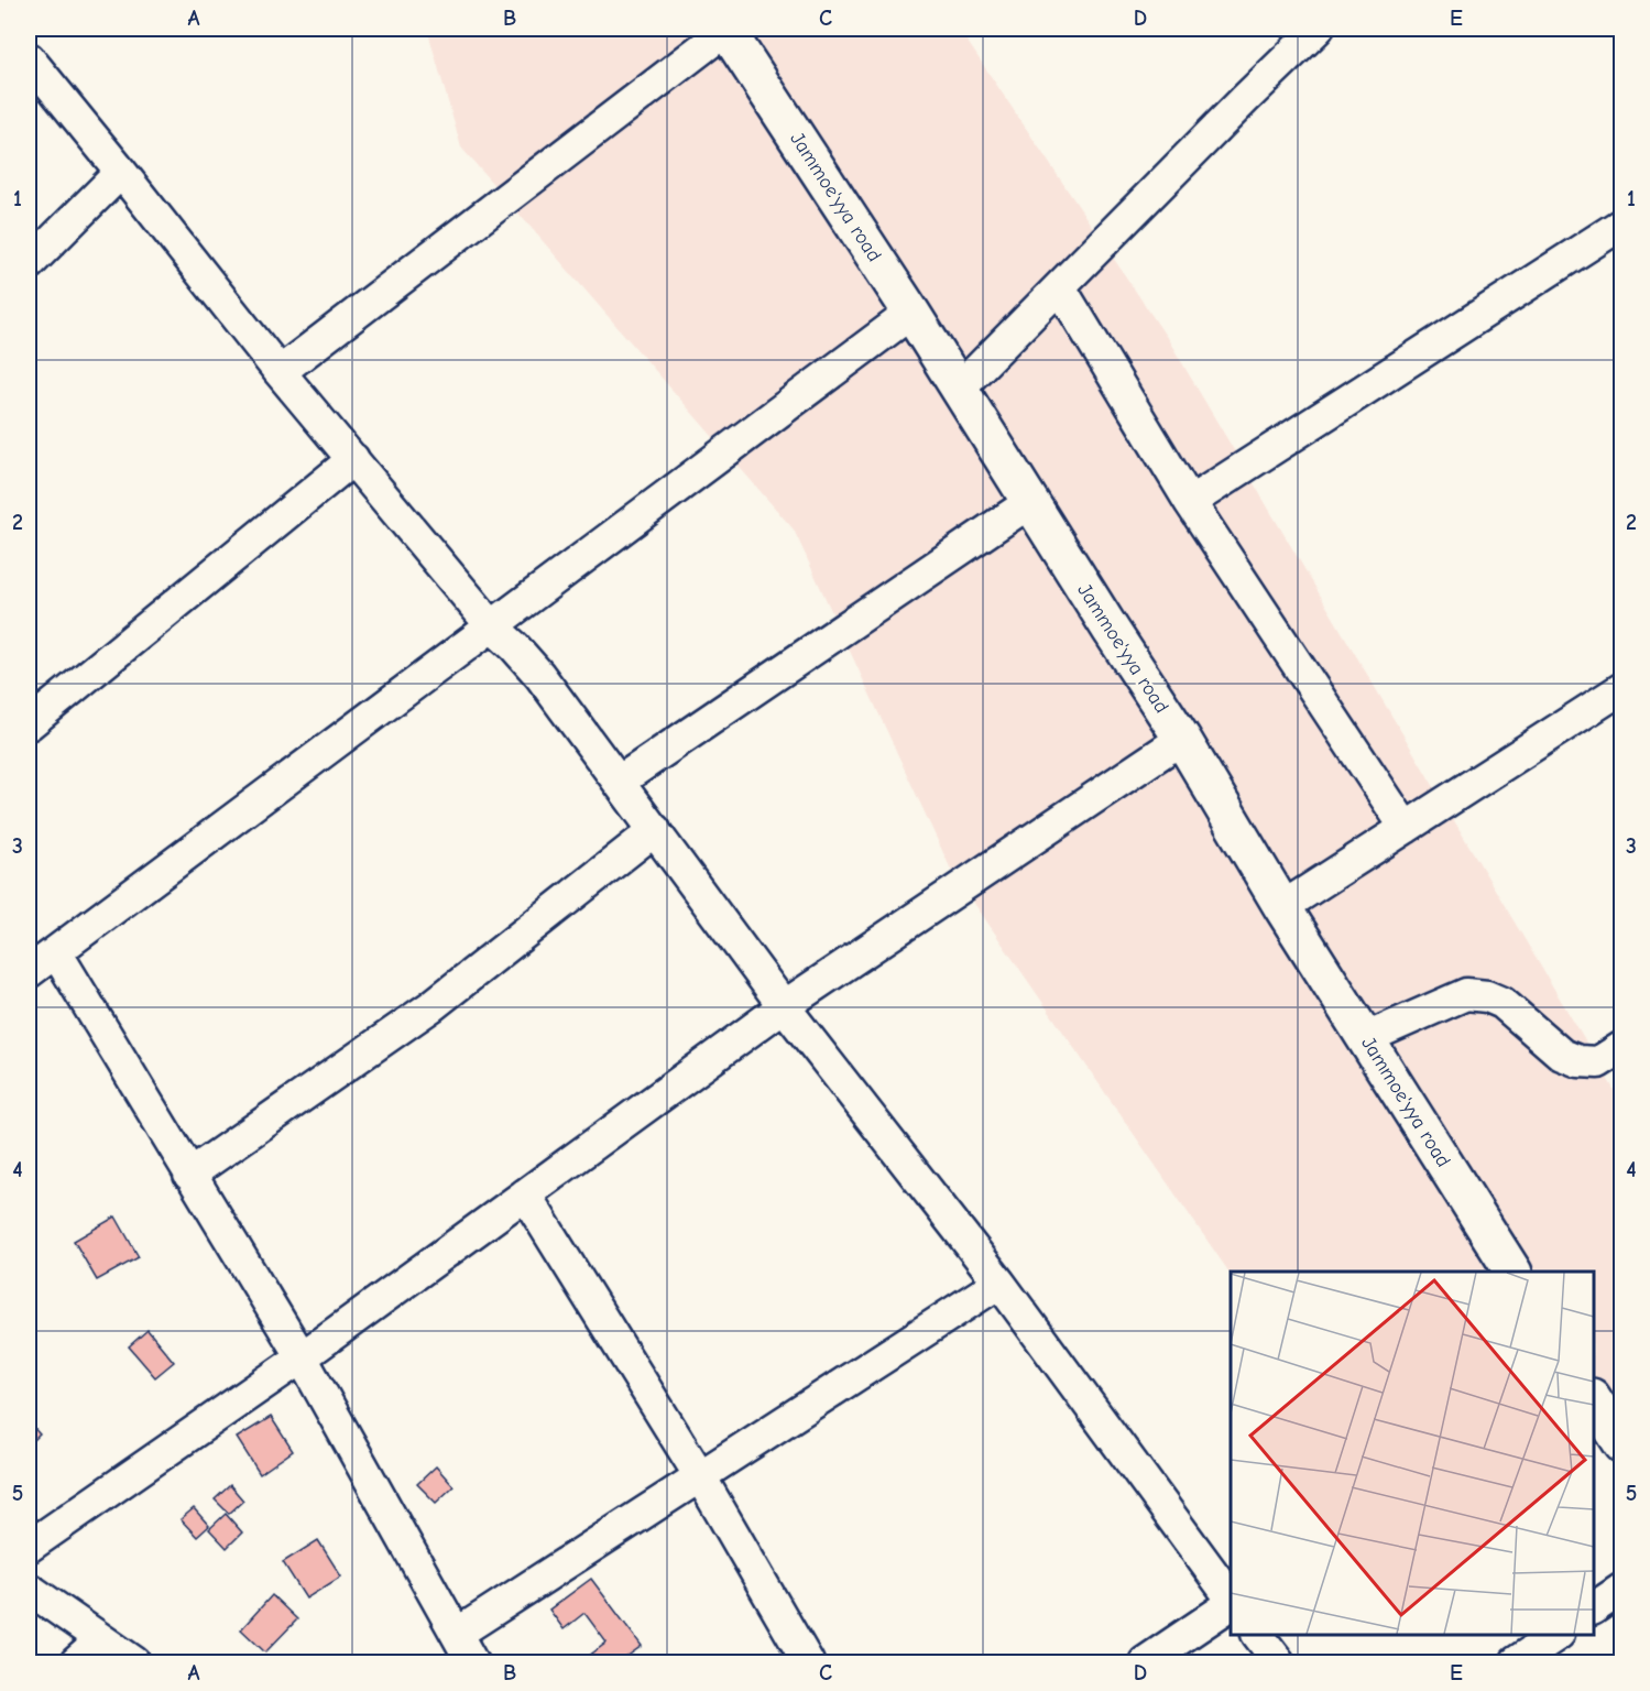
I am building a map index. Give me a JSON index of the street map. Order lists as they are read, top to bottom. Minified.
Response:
{"streets":{"main road":["Jammoe'yya road"]},"grid":{"columns":["A","B","C","D","E"],"rows":["1","2","3","4","5"]}}
